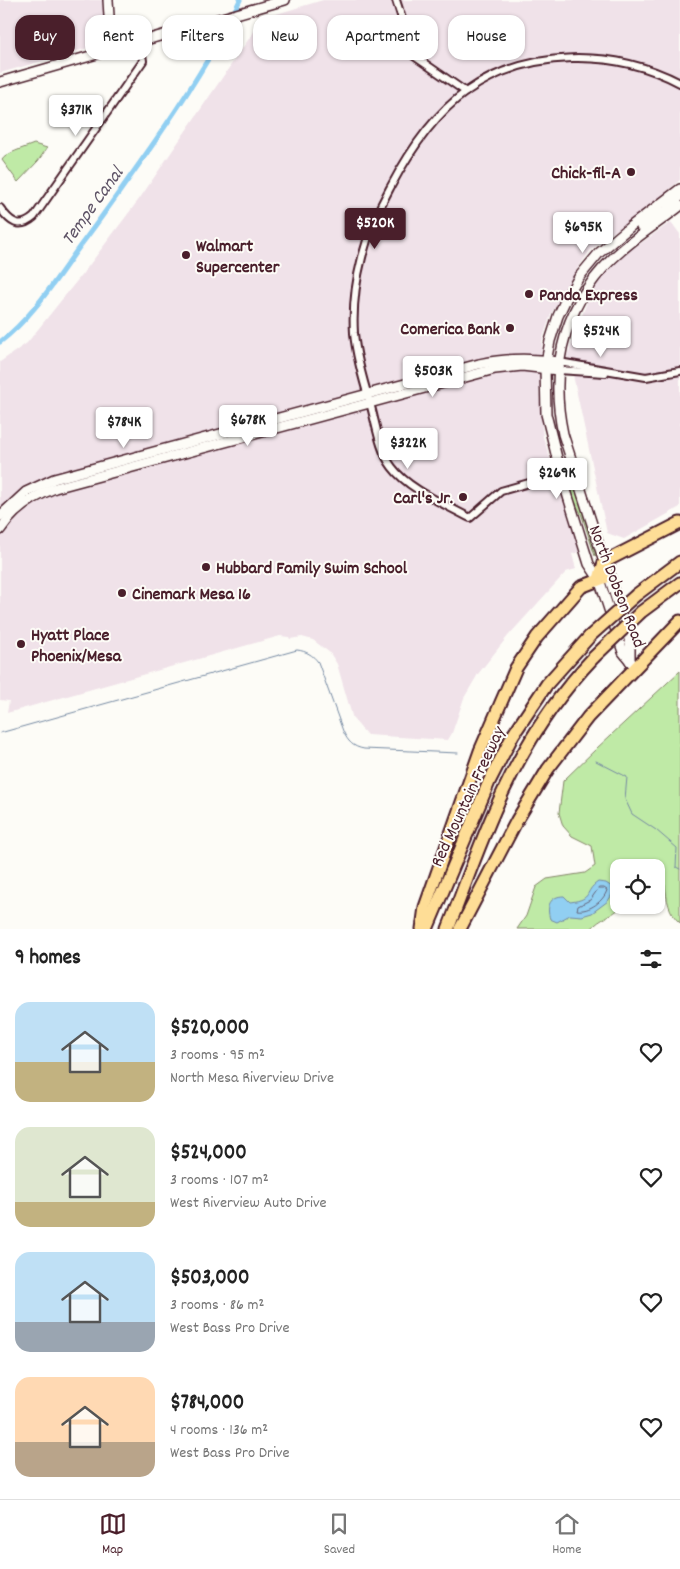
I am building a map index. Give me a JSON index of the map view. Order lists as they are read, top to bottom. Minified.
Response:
{"streets":{"highway":["Red Mountain Freeway"],"main road":["North Dobson Road"]},"water":["Tempe Canal"],"places":["Chick-fil-A","Walmart Supercenter","Panda Express","Comerica Bank","Carl's Jr.","Hubbard Family Swim School","Cinemark Mesa 16","Hyatt Place Phoenix/Mesa"],"page":{"chip":["Buy","Rent","Filters","New","Apartment","House"],"price":["$371K","$520K","$695K","$524K","$503K","$678K","$784K","$322K","$269K"],"heading":"9 homes","list":[{"name":"$520,000","note":"3 rooms · 95 m² · North Mesa Riverview Drive"},{"name":"$524,000","note":"3 rooms · 107 m² · West Riverview Auto Drive"},{"name":"$503,000","note":"3 rooms · 86 m² · West Bass Pro Drive"},{"name":"$784,000","note":"4 rooms · 136 m² · West Bass Pro Drive"}],"tabs":["Map","Saved","Home"]}}
